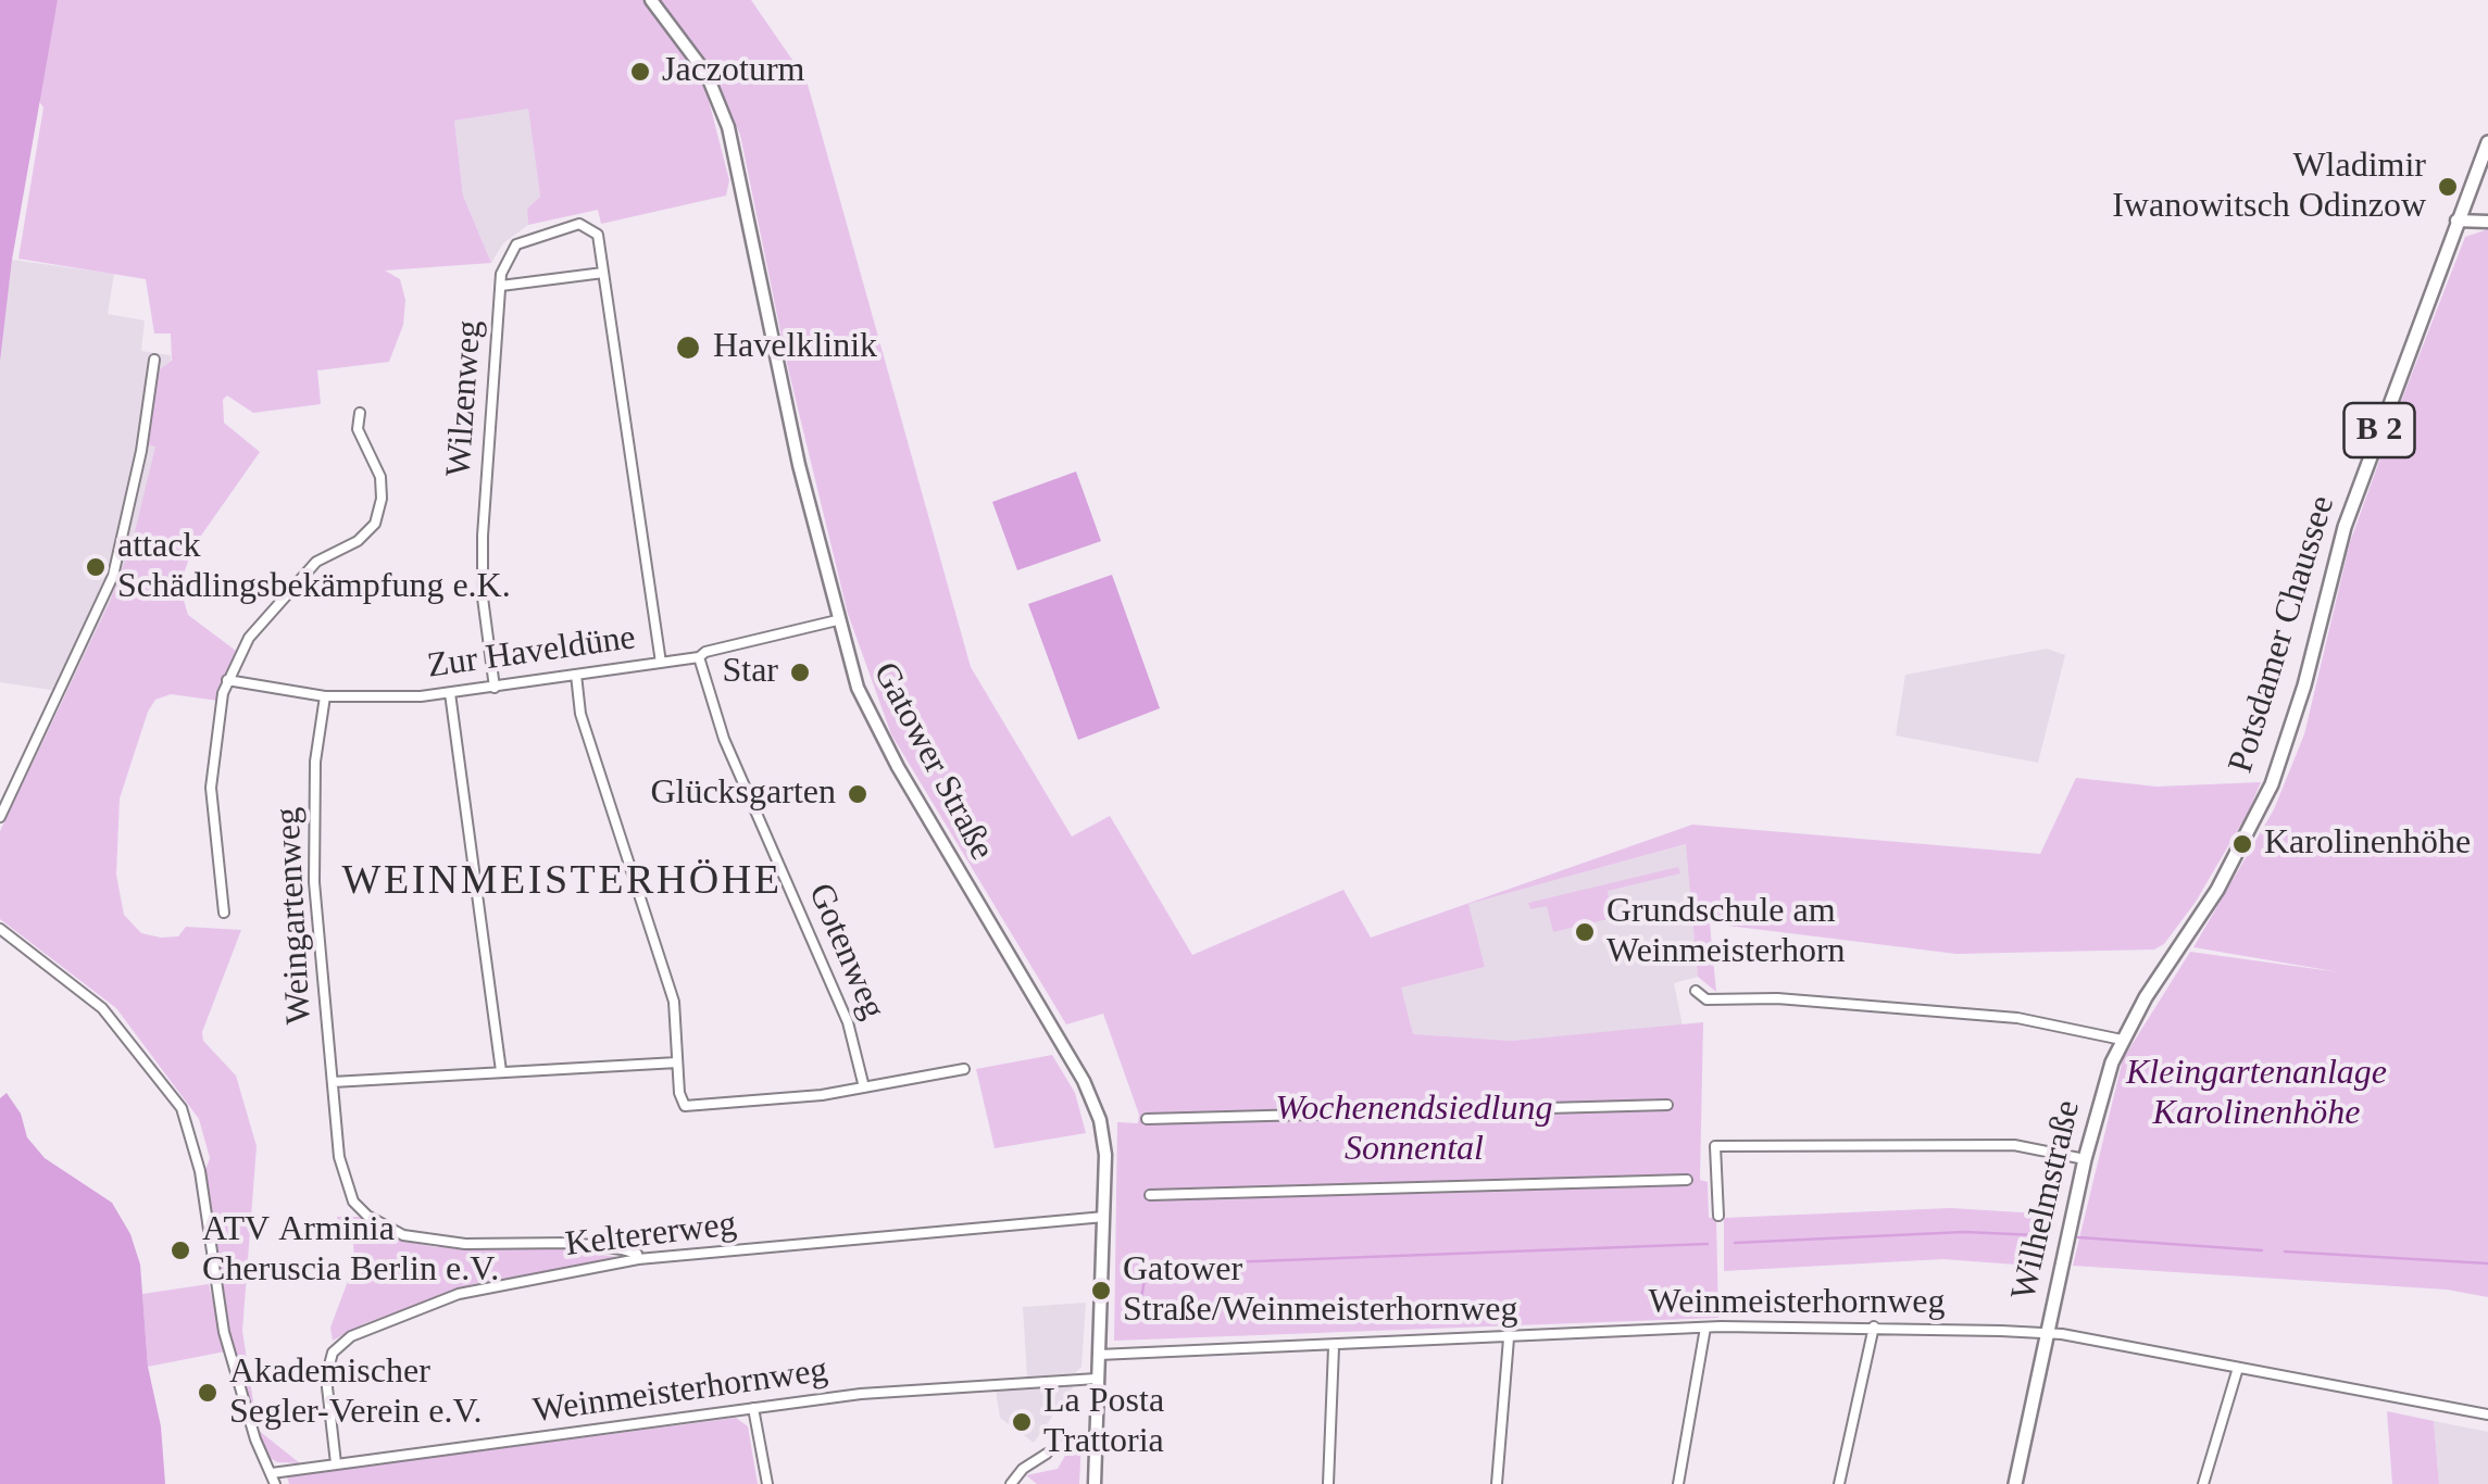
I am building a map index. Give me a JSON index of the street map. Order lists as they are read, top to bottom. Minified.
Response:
{"streets":{"main road":["B 2","Potsdamer Chaussee","Gatower Straße","Wilhelmstraße"],"street":["Wilzenweg","Zur Haveldüne","Weingartenweg","Gotenweg","Keltererweg","Weinmeisterhornweg"]},"crossings":[["Wilzenweg","Zur Haveldüne"],["Potsdamer Chaussee","Wilhelmstraße"],["Zur Haveldüne","Gatower Straße"],["Zur Haveldüne","Weingartenweg"],["Zur Haveldüne","Gotenweg"],["Gatower Straße","Keltererweg"],["Gatower Straße","Weinmeisterhornweg"],["Weingartenweg","Keltererweg"],["Wilhelmstraße","Weinmeisterhornweg"],["Keltererweg","Weinmeisterhornweg"]],"districts":["WEINMEISTERHÖHE"],"parks":["Kleingartenanlage Karolinenhöhe","Wochenendsiedlung Sonnental"],"places":["Jaczoturm","Wladimir Iwanowitsch Odinzow","Havelklinik","attack Schädlingsbekämpfung e.K.","Star","Glücksgarten","Karolinenhöhe","Grundschule am Weinmeisterhorn","ATV Arminia Cheruscia Berlin e.V.","Gatower Straße/Weinmeisterhornweg","Akademischer Segler-Verein e.V.","La Posta Trattoria"]}
